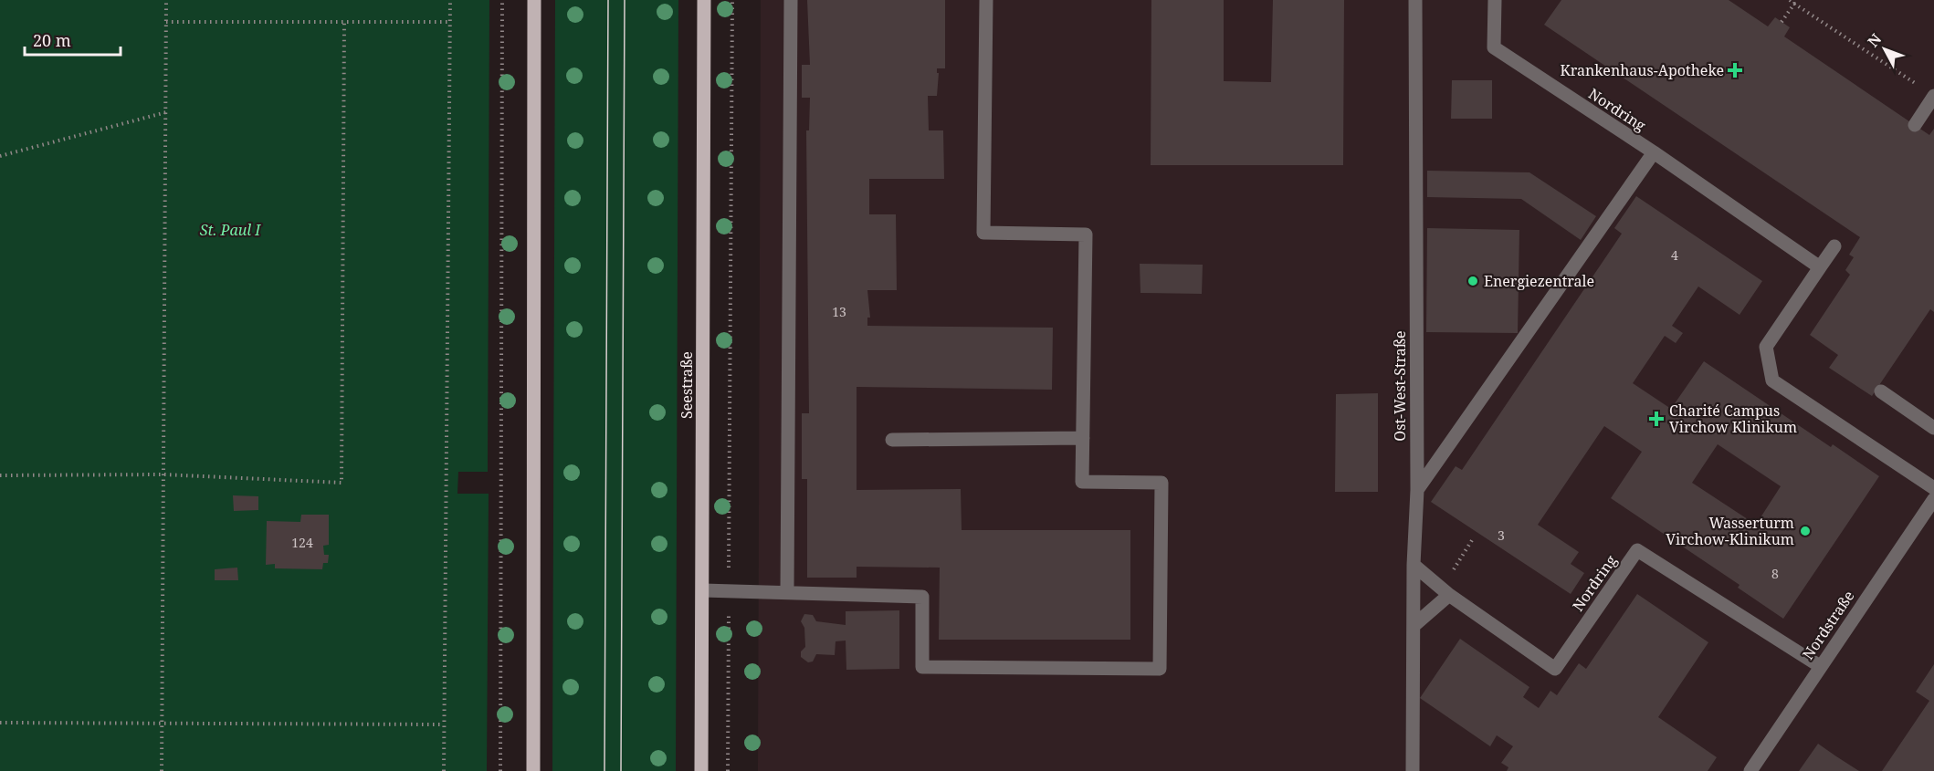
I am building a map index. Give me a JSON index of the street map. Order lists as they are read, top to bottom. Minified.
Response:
{"streets":{"main road":["Seestraße"],"lane":["Nordring","Ost-West-Straße","Nordstraße"]},"crossings":[["Nordring","Nordstraße"]],"parks":["St. Paul I"],"places":{"health":["Krankenhaus-Apotheke","Charité Campus Virchow Klinikum"],"other":["Energiezentrale","Wasserturm Virchow-Klinikum"]},"house_numbers":["4","13","3","124","8"],"scale_bar":"20 m","north":"top left"}
